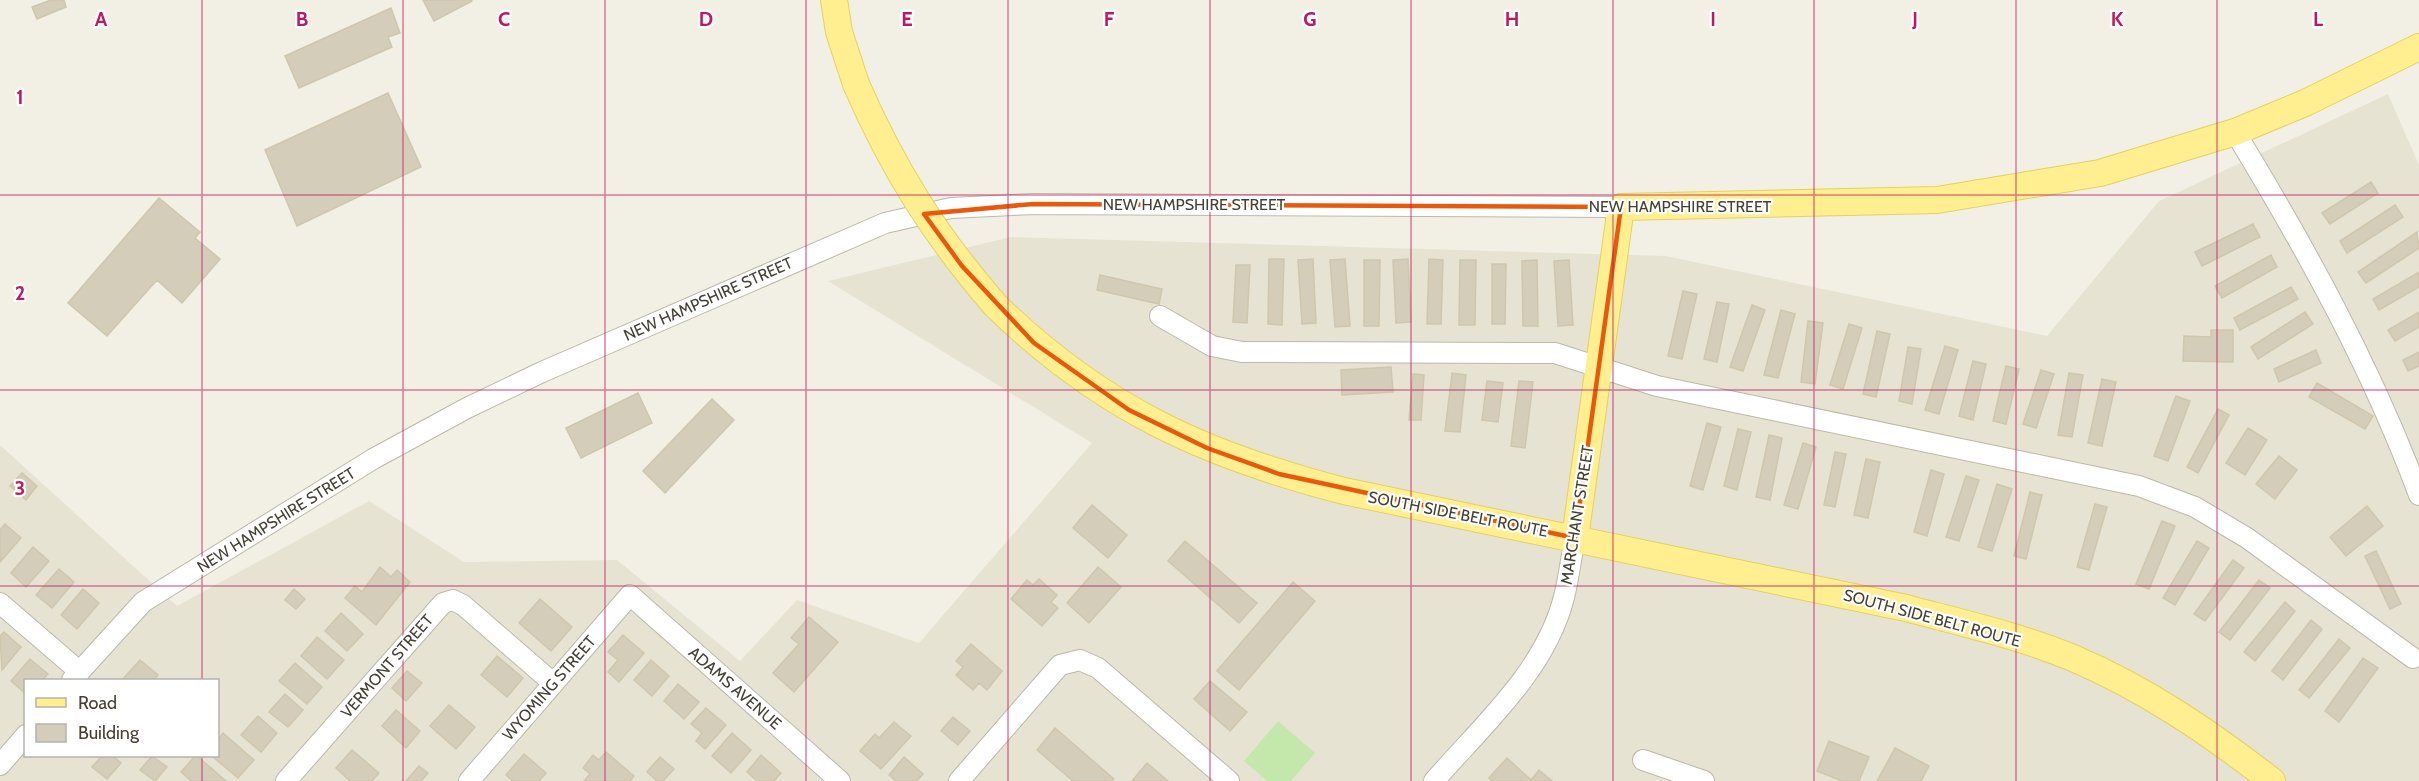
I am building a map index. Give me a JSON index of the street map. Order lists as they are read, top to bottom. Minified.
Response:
{"streets":{"main road":["NEW HAMPSHIRE STREET","SOUTH SIDE BELT ROUTE","MARCHANT STREET"],"street":["VERMONT STREET","WYOMING STREET","ADAMS AVENUE"]},"crossings":[["NEW HAMPSHIRE STREET","MARCHANT STREET"],["SOUTH SIDE BELT ROUTE","MARCHANT STREET"],["VERMONT STREET","WYOMING STREET"],["WYOMING STREET","ADAMS AVENUE"]],"legend":["Road","Building"],"grid":{"columns":["A","B","C","D","E","F","G","H","I","J","K","L"],"rows":["1","2","3"]}}
